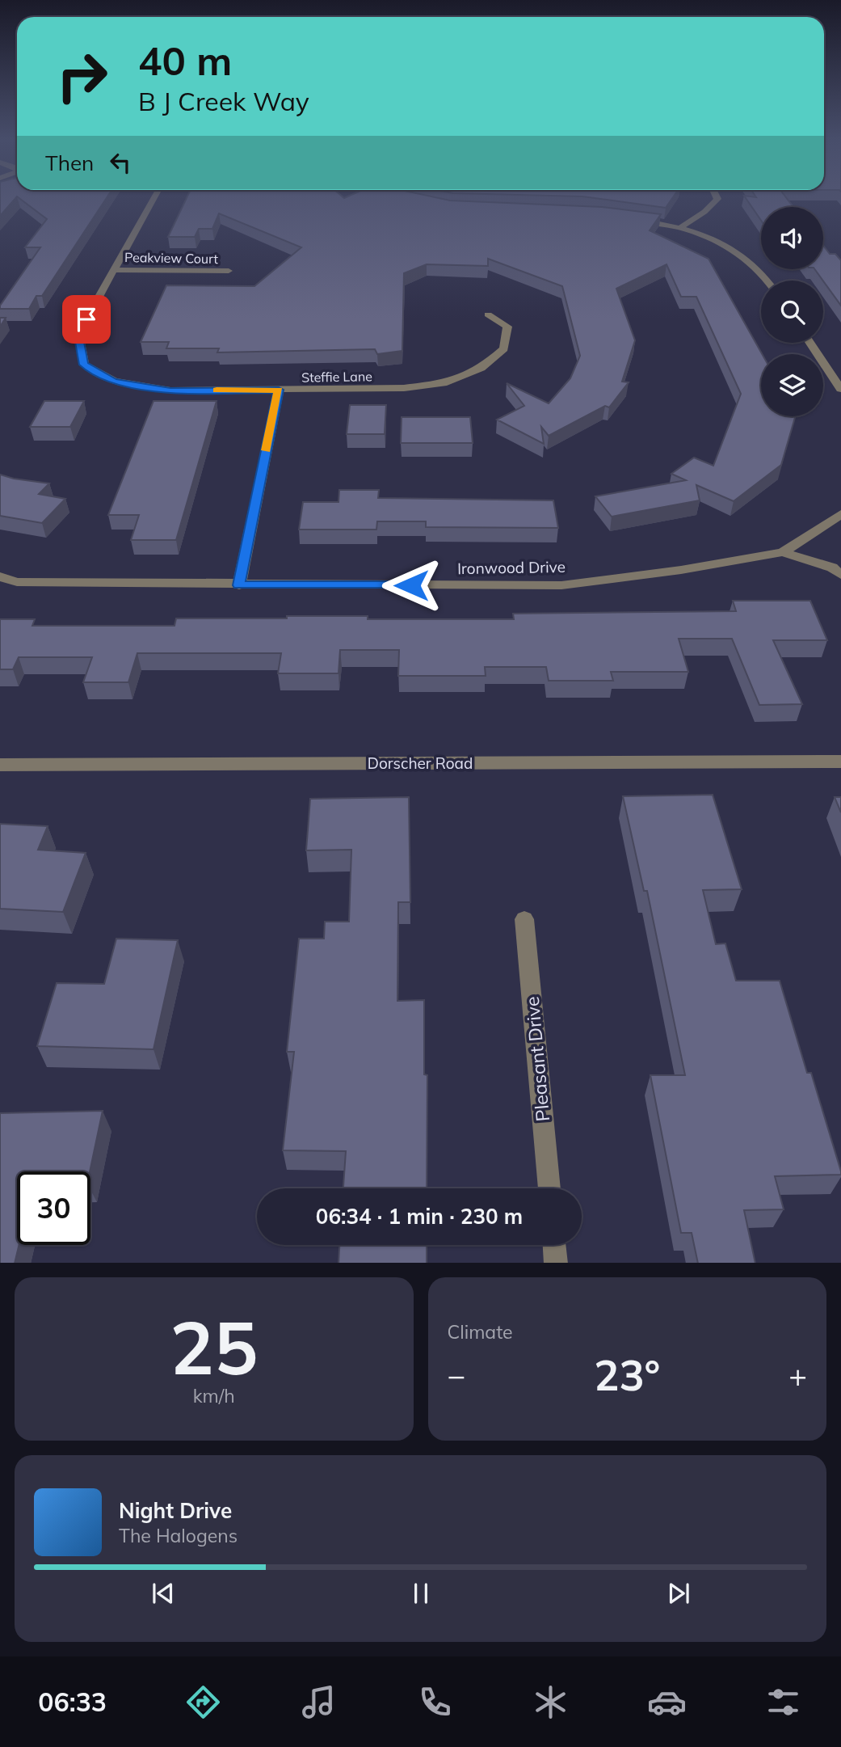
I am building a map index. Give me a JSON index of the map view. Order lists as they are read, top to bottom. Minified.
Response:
{"streets":{"street":["Peakview Court","Steffie Lane","Ironwood Drive","Dorscher Road","Pleasant Drive"]},"crossings":[["Peakview Court","Steffie Lane"]],"page":{"turn":["40 m","B J Creek Way"],"then":"Then","limit":"30","trip":"06:34 · 1 min · 230 m","tile":[["25","km/h"],"Climate"],"heat":["−","23°","+"],"song":["Night Drive","The Halogens"],"tabs":"06:33"}}
